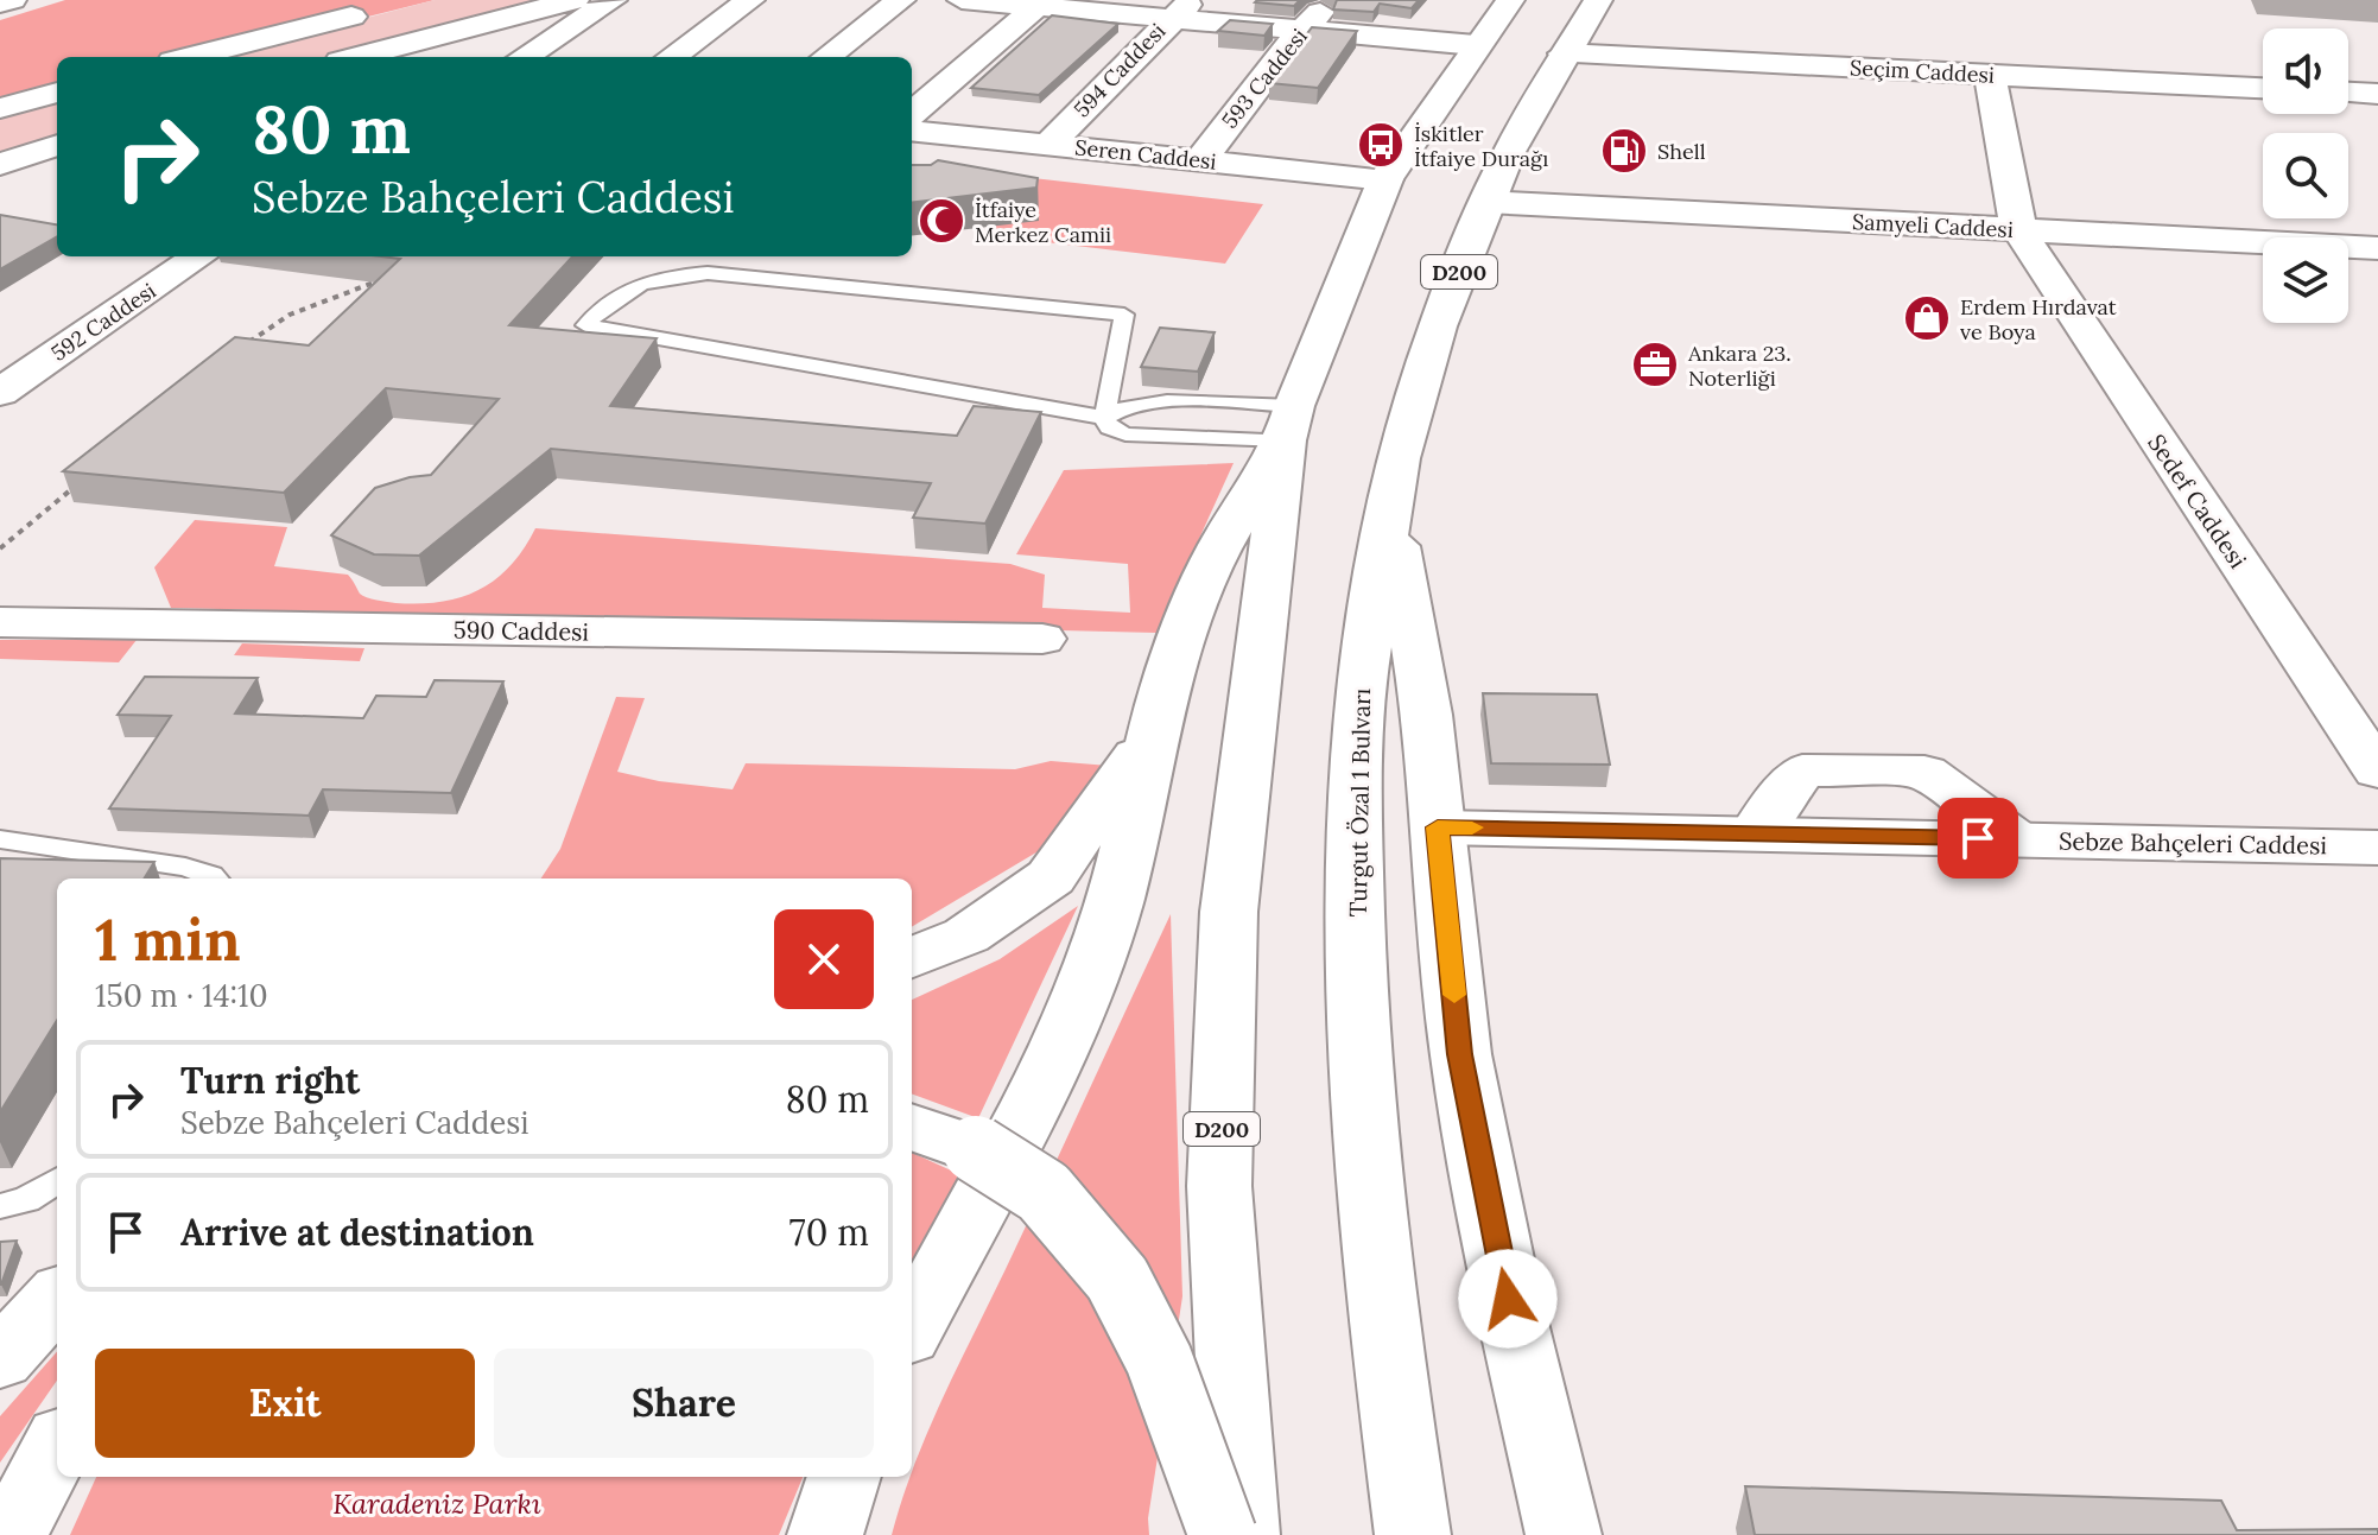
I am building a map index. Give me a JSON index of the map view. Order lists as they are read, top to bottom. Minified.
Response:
{"streets":{"main road":["594 Caddesi","Seçim Caddesi","593 Caddesi","Seren Caddesi","Samyeli Caddesi","D200","592 Caddesi","Sedef Caddesi","590 Caddesi","Turgut Özal 1 Bulvarı","Sebze Bahçeleri Caddesi"]},"crossings":[["594 Caddesi","Seren Caddesi"],["Seçim Caddesi","Turgut Özal 1 Bulvarı"],["593 Caddesi","Seren Caddesi"],["Seren Caddesi","D200"],["Samyeli Caddesi","Sedef Caddesi"],["Samyeli Caddesi","Turgut Özal 1 Bulvarı"]],"parks":["Karadeniz Parkı"],"places":{"bus stop":["İskitler İtfaiye Durağı"],"fuel station":["Shell"],"mosque":["İtfaiye Merkez Camii"],"shop":["Erdem Hırdavat ve Boya"],"office":["Ankara 23. Noterliği"]},"page":{"turn":["80 m","Sebze Bahçeleri Caddesi"],"heading":["1 min","150 m · 14:10"],"list":[{"name":"Turn right","note":"Sebze Bahçeleri Caddesi","value":"80 m"},{"name":"Arrive at destination","value":"70 m"}],"buttons":["Exit","Share"]}}
